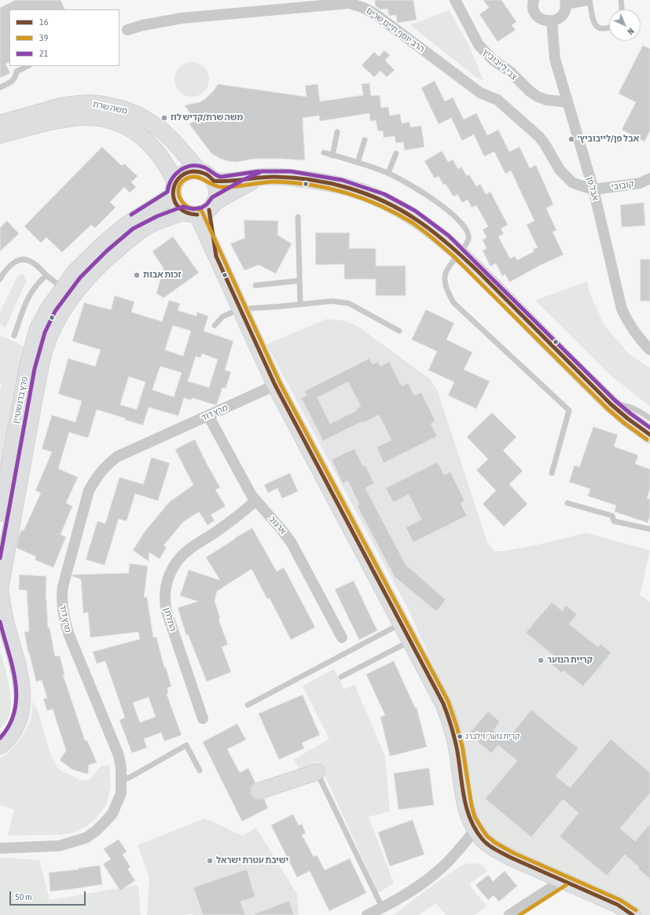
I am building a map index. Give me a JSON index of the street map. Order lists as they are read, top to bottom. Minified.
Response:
{"streets":{"street":["הרב יוסף חיים שרים","צבי לייבוביץ","משה שרת","קובובי","אבל פן","פרץ ברנשטיין","מרץ דוד","ארגוב","התלתן"]},"crossings":[["הרב יוסף חיים שרים","קובובי"],["הרב יוסף חיים שרים","אבל פן"],["צבי לייבוביץ","אבל פן"],["משה שרת","פרץ ברנשטיין"],["קובובי","אבל פן"],["מרץ דוד","ארגוב"],["ארגוב","התלתן"]],"places":["משה שרת/קדיש לוז","אבל פן/לייבוביץ׳","זכות אבות","קריית הנוער","קרית נוער/זילברג","ישיבת עטרת ישראל"],"lines":["transit line 21","transit line 16","transit line 39"],"legend":["16","39","21"],"scale_bar":"50 m","north":"bottom right"}
